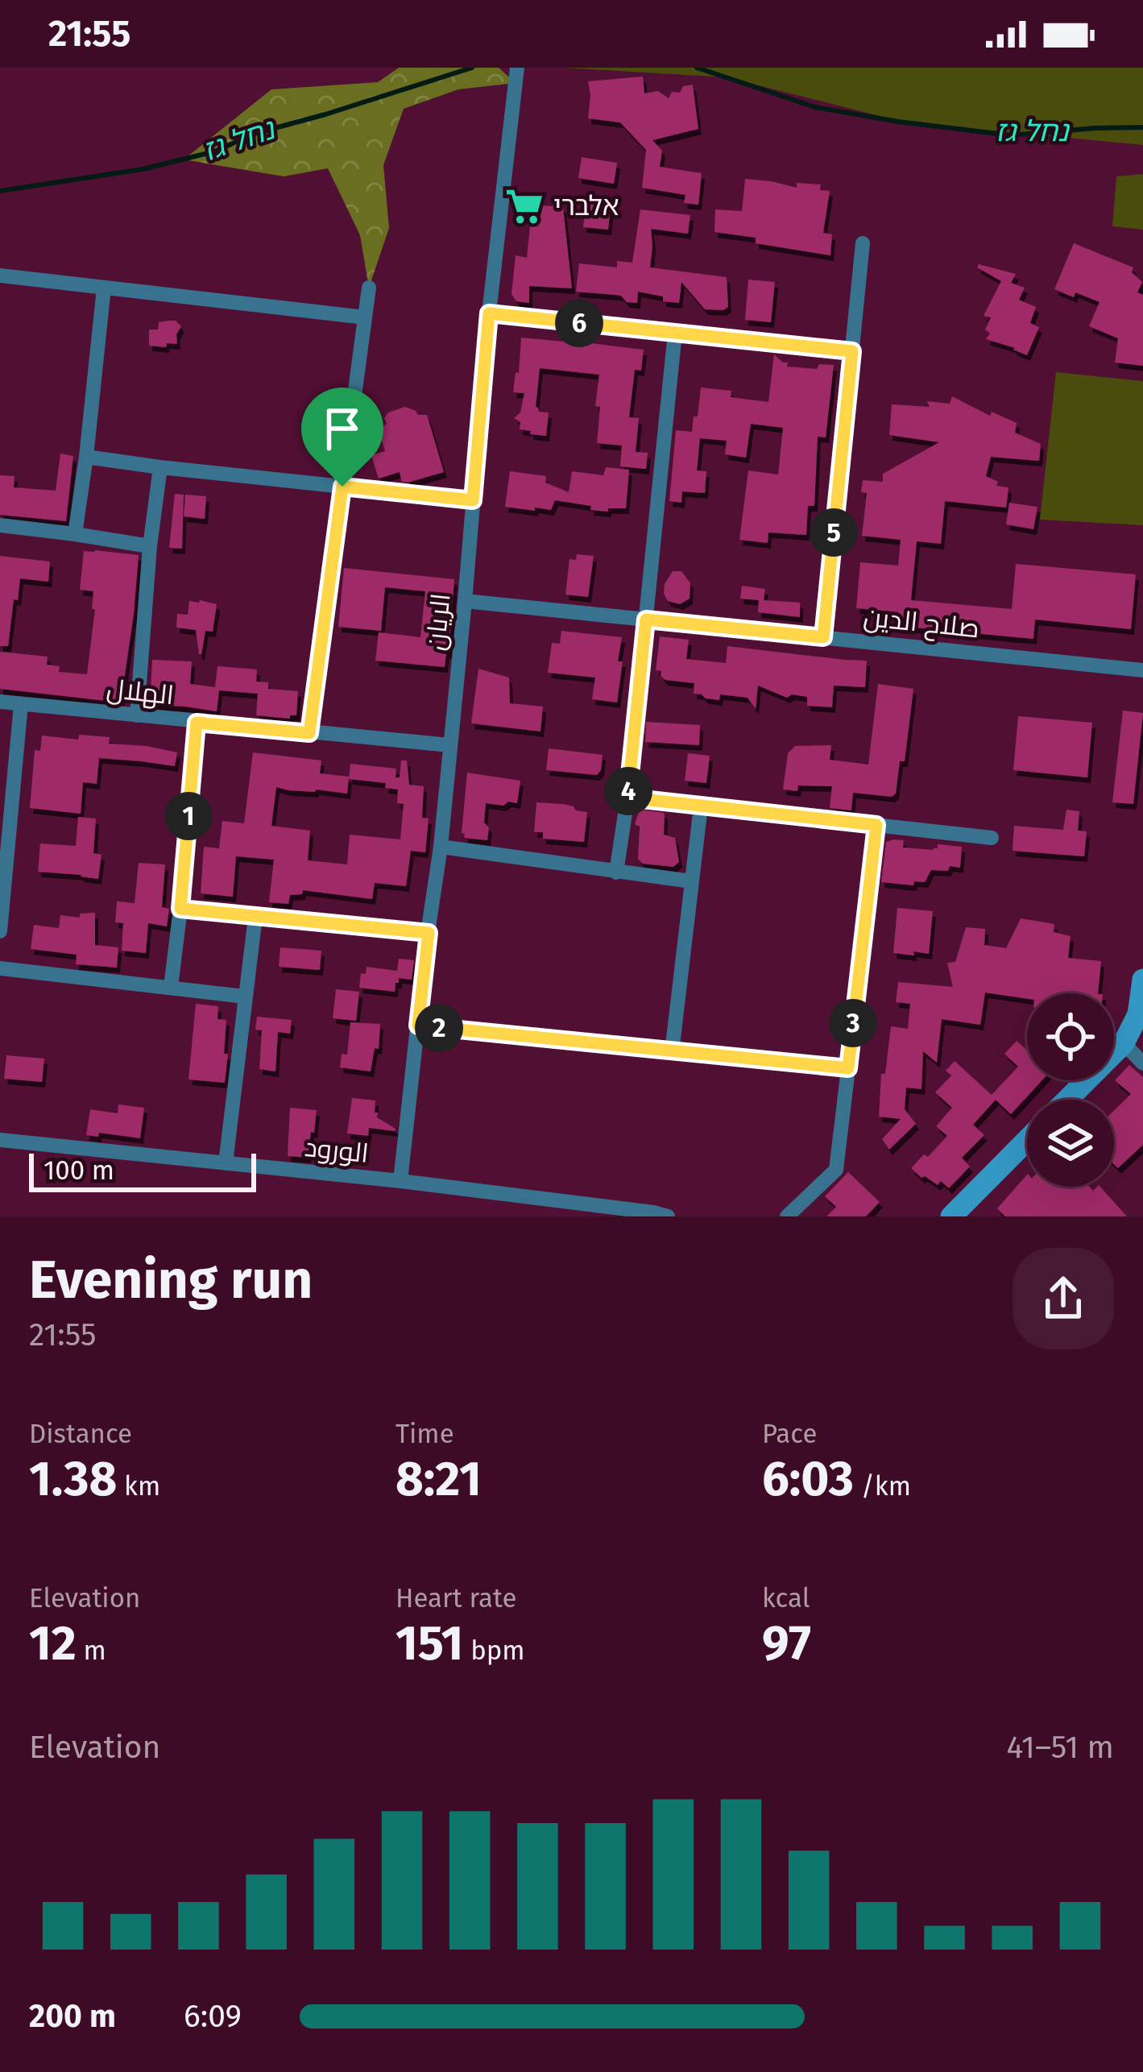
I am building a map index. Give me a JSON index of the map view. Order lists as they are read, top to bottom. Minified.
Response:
{"streets":{"street":["الريان","صلاح الدين","الهلال","الورود"]},"crossings":[["الريان","صلاح الدين"],["الريان","الهلال"],["الريان","الورود"]],"water":["נחל גז"],"places":{"supermarket":["אלברי"]},"scale_bar":"100 m","page":{"status":"21:55","pins":["6","5","4","1","3","2"],"scale":"100 m","heading":["Evening run","21:55"],"stats":[["Distance","1.38 km"],["Time","8:21"],["Pace","6:03 /km"],["Elevation","12 m"],["Heart rate","151 bpm"],["kcal","97"]],"chart":["Elevation","41–51 m"],"list":[{"name":"200 m","note":"6:09"}]}}
